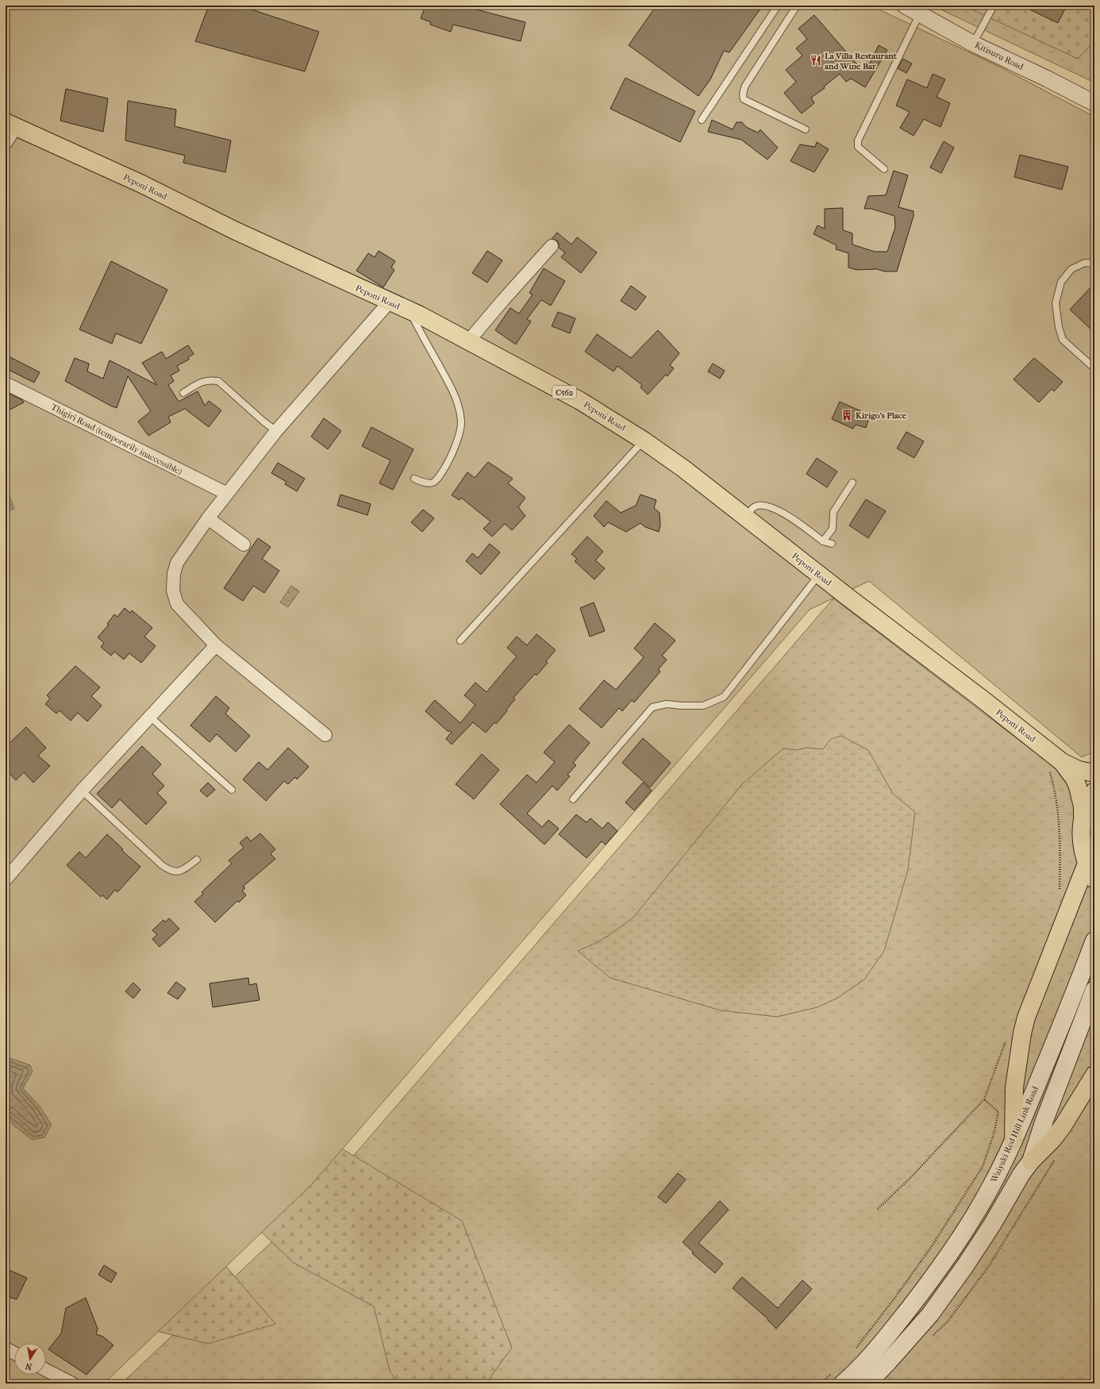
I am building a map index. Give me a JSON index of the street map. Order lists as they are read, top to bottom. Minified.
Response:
{"streets":{"main road":["Peponi Road","C562","Waiyaki Red Hill Link Road"],"street":["Kitisuru Road","Thigiri Road (temporarily inaccessible)"]},"places":{"restaurant":["La Villa Restaurant and Wine Bar"],"building":["Kirigo's Place"]},"north":"bottom"}
